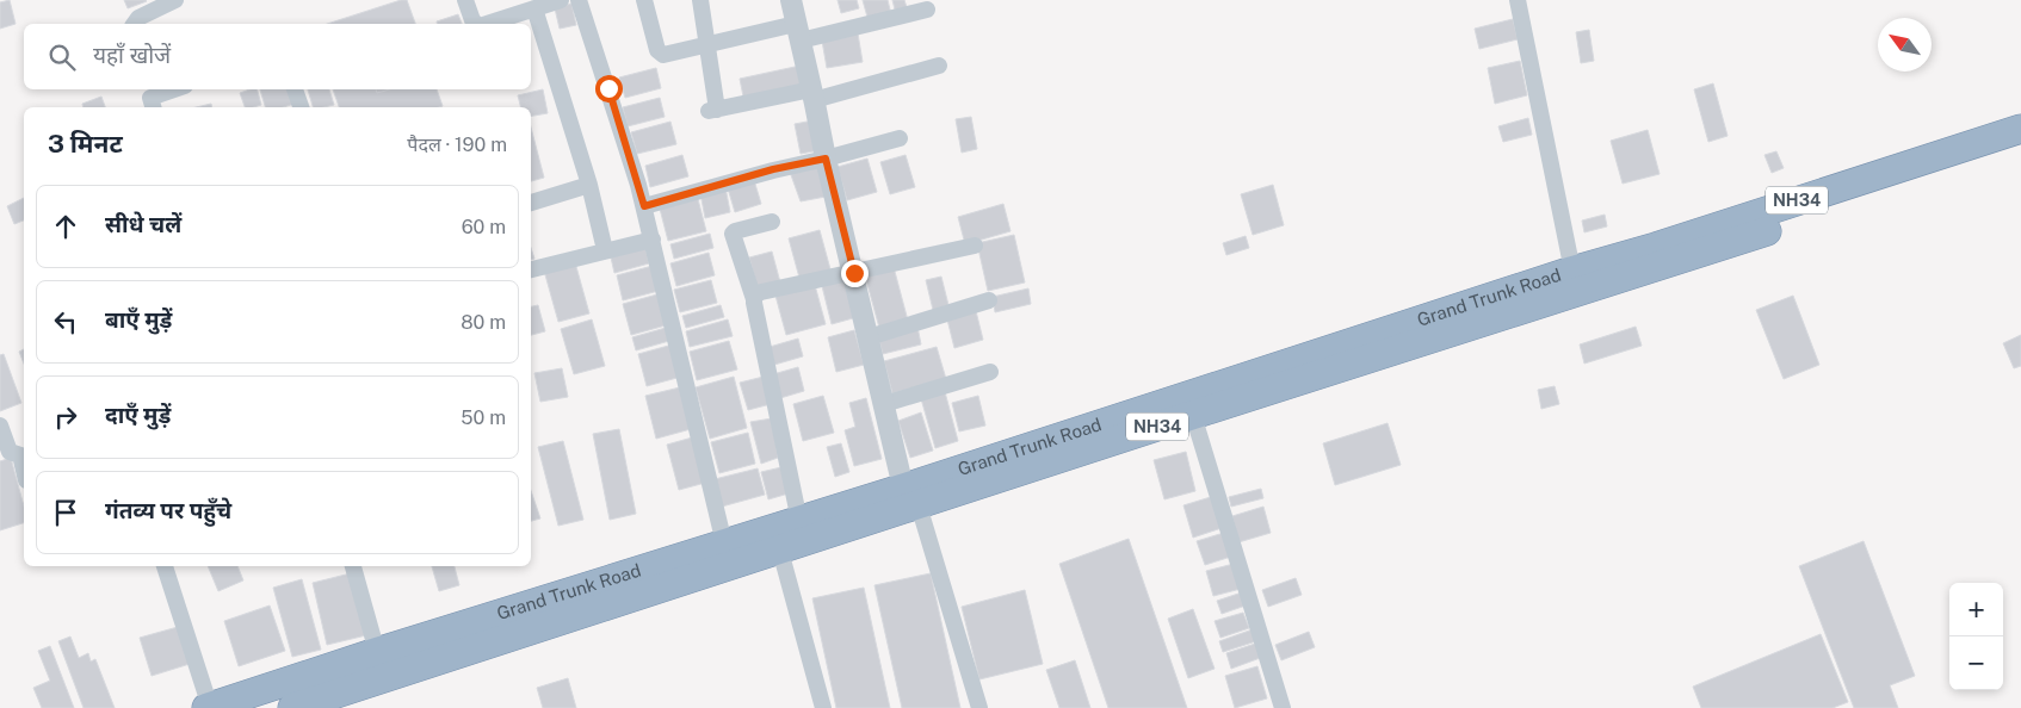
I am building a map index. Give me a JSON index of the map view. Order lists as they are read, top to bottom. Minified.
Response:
{"streets":{"highway":["NH34","Grand Trunk Road"]},"north":"top left","page":{"search":"यहाँ खोजें","heading":["3 मिनट","पैदल · 190 m"],"list":[["सीधे चलें","60 m"],["बाएँ मुड़ें","80 m"],["दाएँ मुड़ें","50 m"],"गंतव्य पर पहुँचे"],"map_buttons":["+","−"]}}
